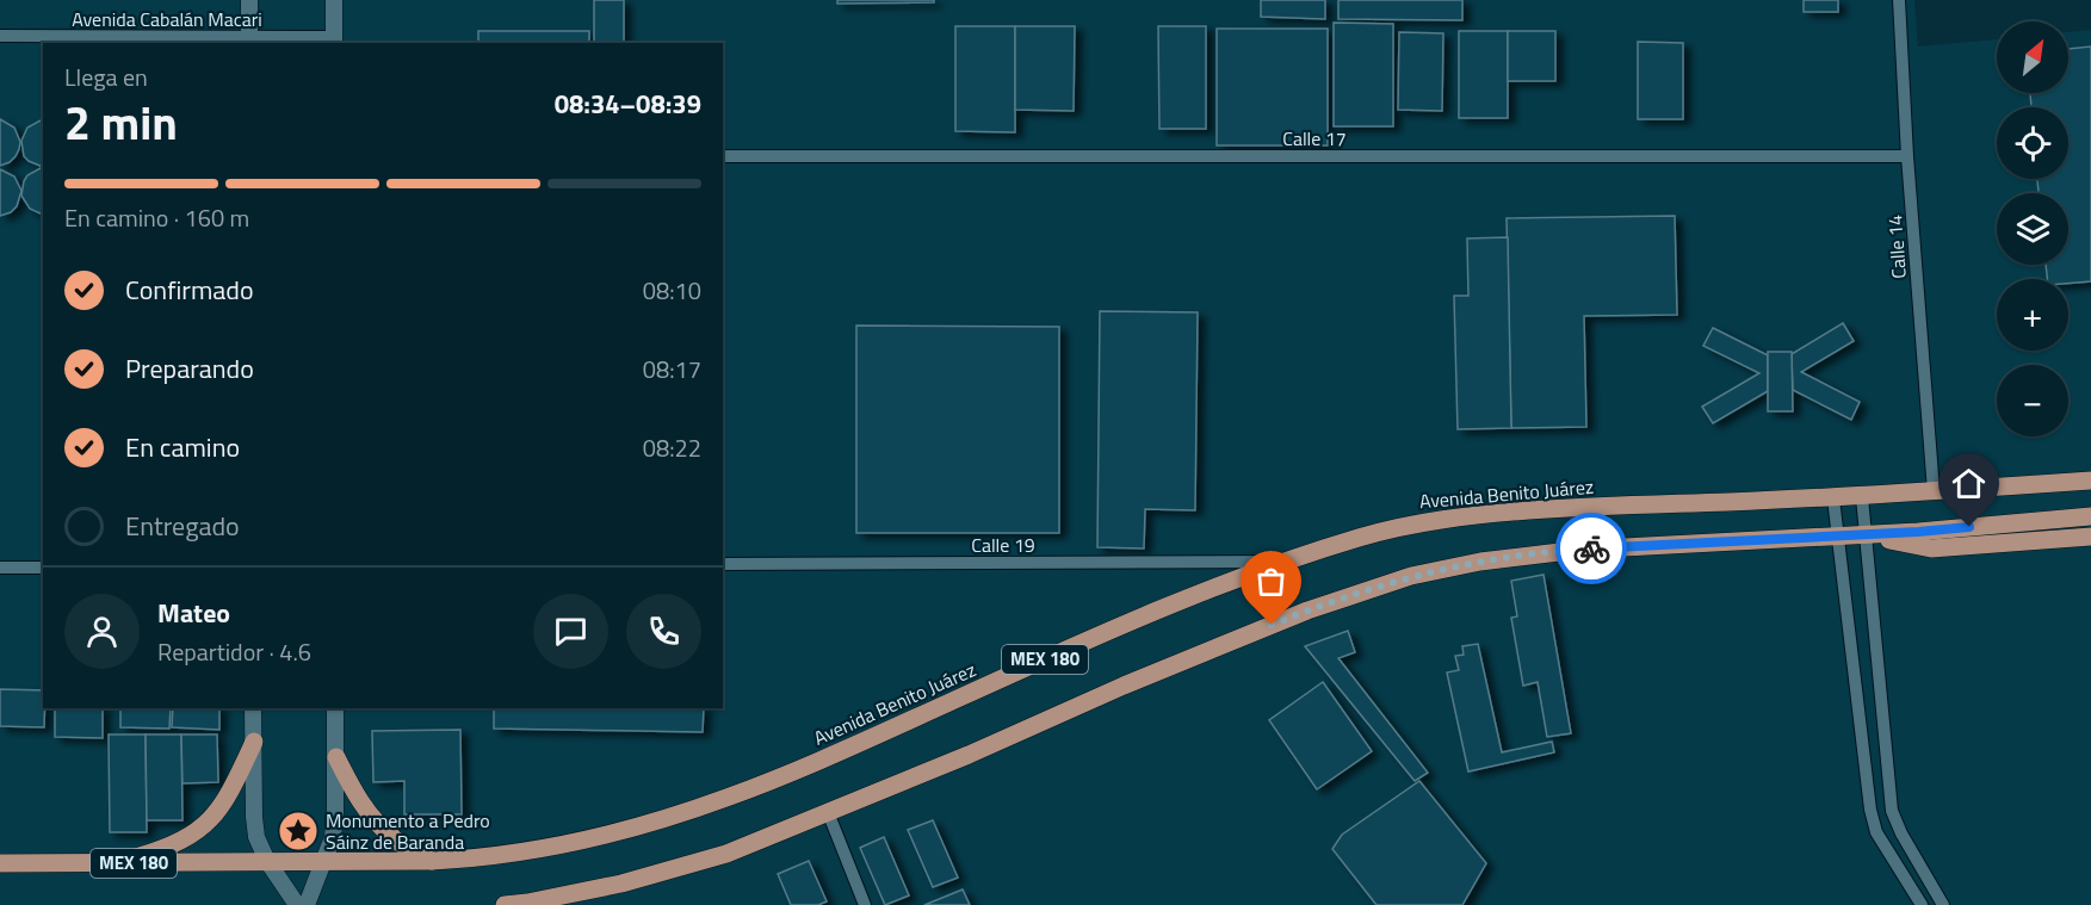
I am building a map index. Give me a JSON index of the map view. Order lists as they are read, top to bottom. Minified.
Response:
{"streets":{"main road":["Avenida Benito Juárez","MEX 180"],"street":["Avenida Cabalán Macari","Calle 17","Calle 14","Calle 19"]},"crossings":[["Calle 17","Calle 14"],["Calle 14","MEX 180"],["Avenida Benito Juárez","Calle 19"],["Avenida Benito Juárez","MEX 180"]],"places":{"place":["Monumento a Pedro Sáinz de Baranda"]},"north":"top right","page":{"map_buttons":["+","−"],"heading":["2 min","Llega en","08:34–08:39"],"panel":["Mateo","Repartidor · 4.6"],"bar":"En camino · 160 m","list":[["Confirmado","08:10"],["Preparando","08:17"],["En camino","08:22"],"Entregado"]}}
